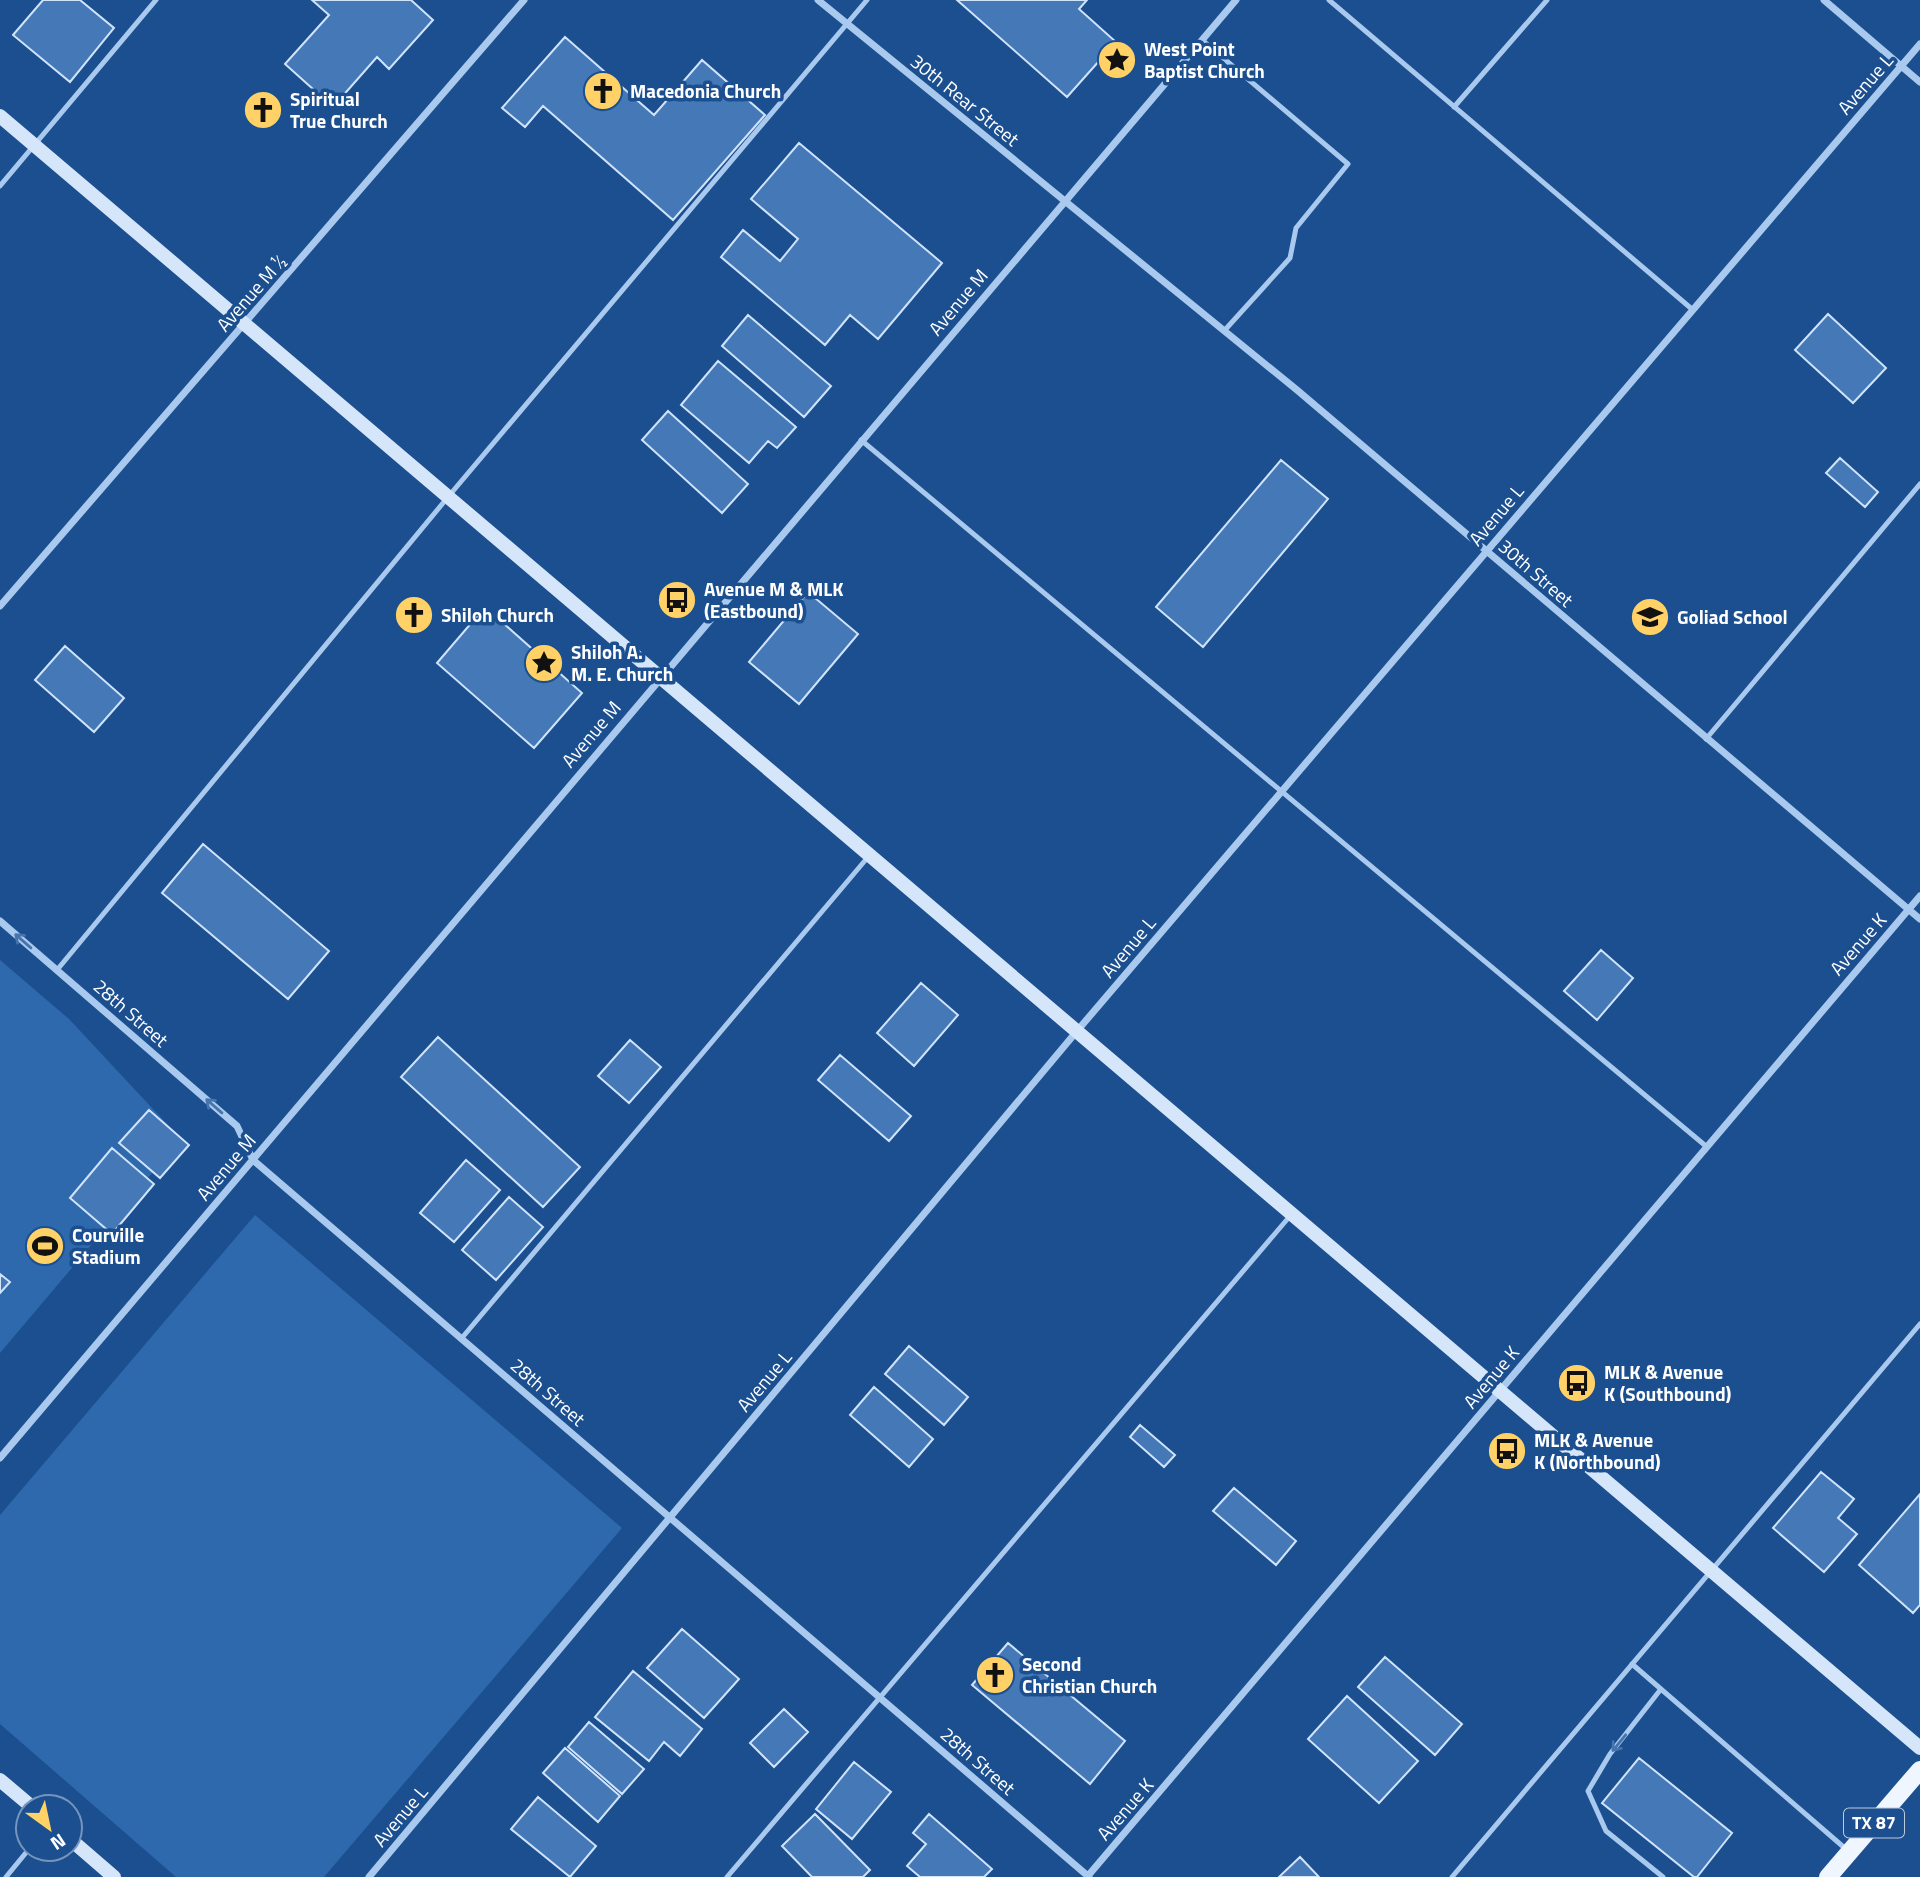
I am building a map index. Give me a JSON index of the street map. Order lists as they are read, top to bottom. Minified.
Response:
{"streets":{"main road":["TX 87"],"street":["Avenue L","30th Rear Street","Avenue M ½","Avenue M","30th Street","Avenue K","28th Street"]},"crossings":[["Avenue L","30th Street"],["Avenue L","28th Street"],["30th Rear Street","Avenue M"],["30th Rear Street","30th Street"],["Avenue M","30th Street"],["Avenue M","28th Street"],["30th Street","Avenue K"],["Avenue K","28th Street"]],"places":{"place":["West Point Baptist Church","Shiloh A. M. E. Church"],"church":["Macedonia Church","Spiritual True Church","Shiloh Church","Second Christian Church"],"bus stop":["Avenue M & MLK (Eastbound)","MLK & Avenue K (Southbound)","MLK & Avenue K (Northbound)"],"school or university":["Goliad School"],"sports":["Courville Stadium"]},"north":"bottom right"}
